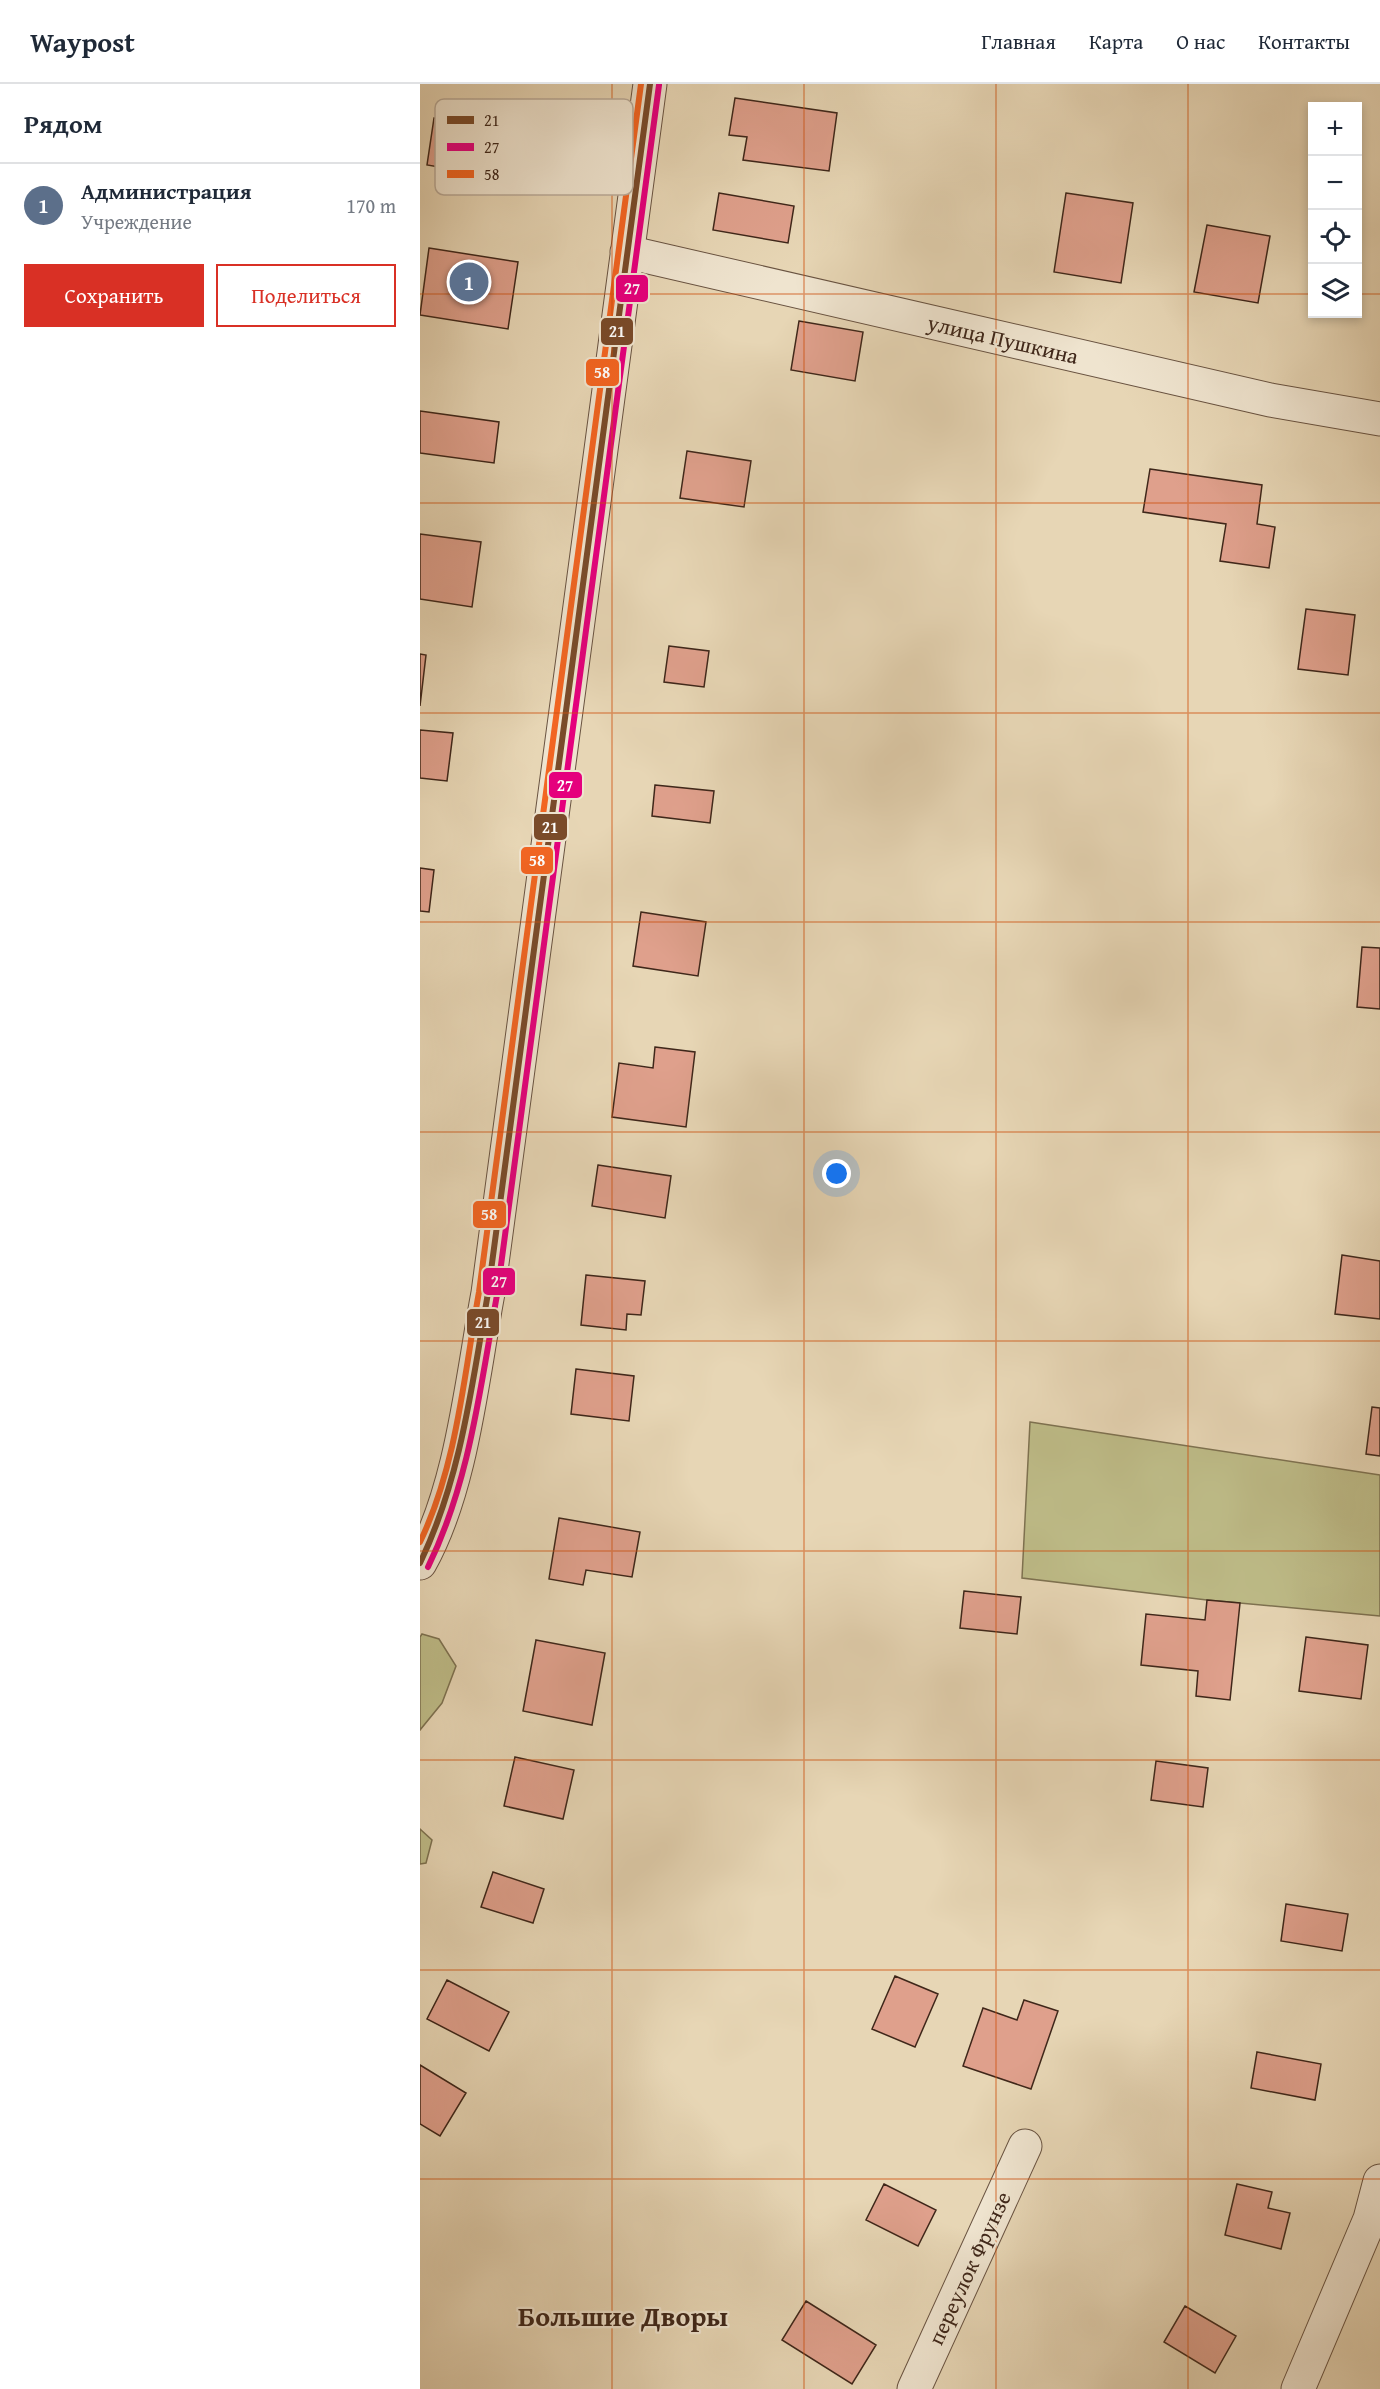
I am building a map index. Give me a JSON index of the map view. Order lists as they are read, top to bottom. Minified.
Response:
{"streets":{"street":["улица Пушкина","переулок Фрунзе"]},"districts":["Большие Дворы"],"lines":["transit line 21","transit line 58","transit line 27"],"legend":["21","27","58"],"page":{"header":"Waypost","nav":["Главная","Карта","О нас","Контакты"],"heading":"Рядом","map_buttons":["+","−"],"list":[{"mark":"1","name":"Администрация","note":"Учреждение","value":"170 m"}],"buttons":["Сохранить","Поделиться"],"pins":"1"}}
